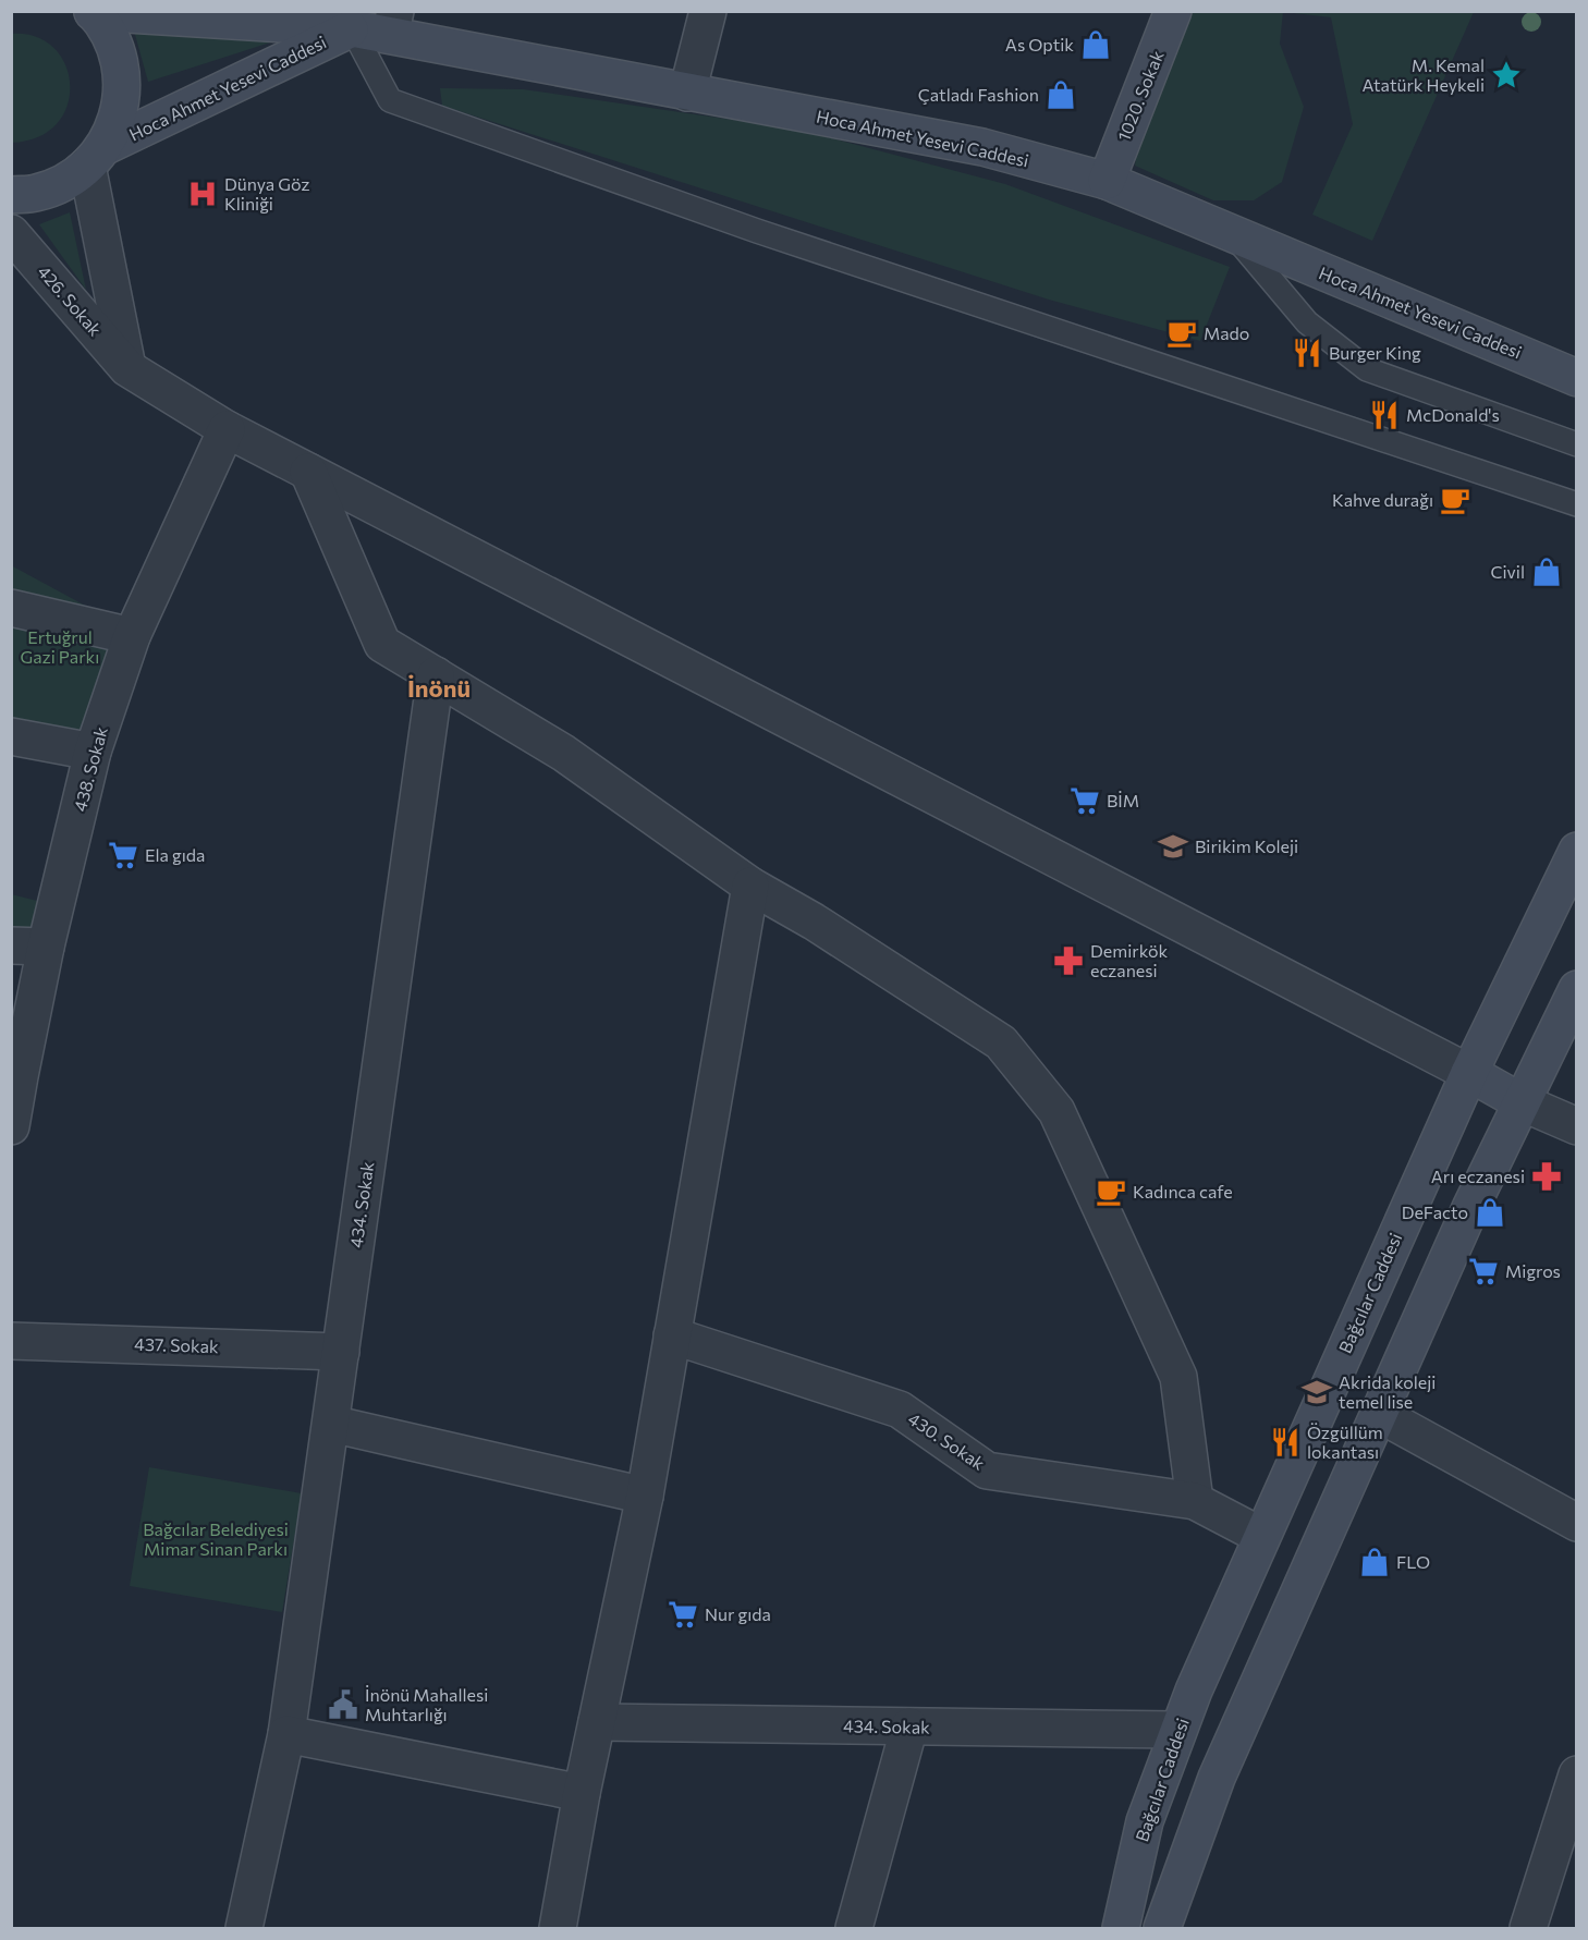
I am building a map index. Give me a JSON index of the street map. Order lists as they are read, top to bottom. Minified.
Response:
{"streets":{"main road":["Hoca Ahmet Yesevi Caddesi","1020. Sokak","Bağcılar Caddesi"],"street":["426. Sokak","438. Sokak","434. Sokak","437. Sokak","430. Sokak"]},"crossings":[["Hoca Ahmet Yesevi Caddesi","1020. Sokak"],["426. Sokak","438. Sokak"],["426. Sokak","Bağcılar Caddesi"],["434. Sokak","Bağcılar Caddesi"],["434. Sokak","437. Sokak"],["Bağcılar Caddesi","430. Sokak"]],"districts":["İnönü"],"parks":["Ertuğrul Gazi Parkı","Bağcılar Belediyesi Mimar Sinan Parkı"],"places":{"shop":["As Optik","Çatladı Fashion","Civil","DeFacto","FLO"],"place":["M. Kemal Atatürk Heykeli"],"hospital":["Dünya Göz Kliniği"],"cafe":["Mado","Kahve durağı","Kadınca cafe"],"restaurant":["Burger King","McDonald's","Özgüllüm lokantası"],"supermarket":["BİM","Ela gıda","Migros","Nur gıda"],"school or university":["Birikim Koleji","Akrida koleji temel lise"],"pharmacy":["Demirkök eczanesi","Arı eczanesi"],"public building":["İnönü Mahallesi Muhtarlığı"]}}
